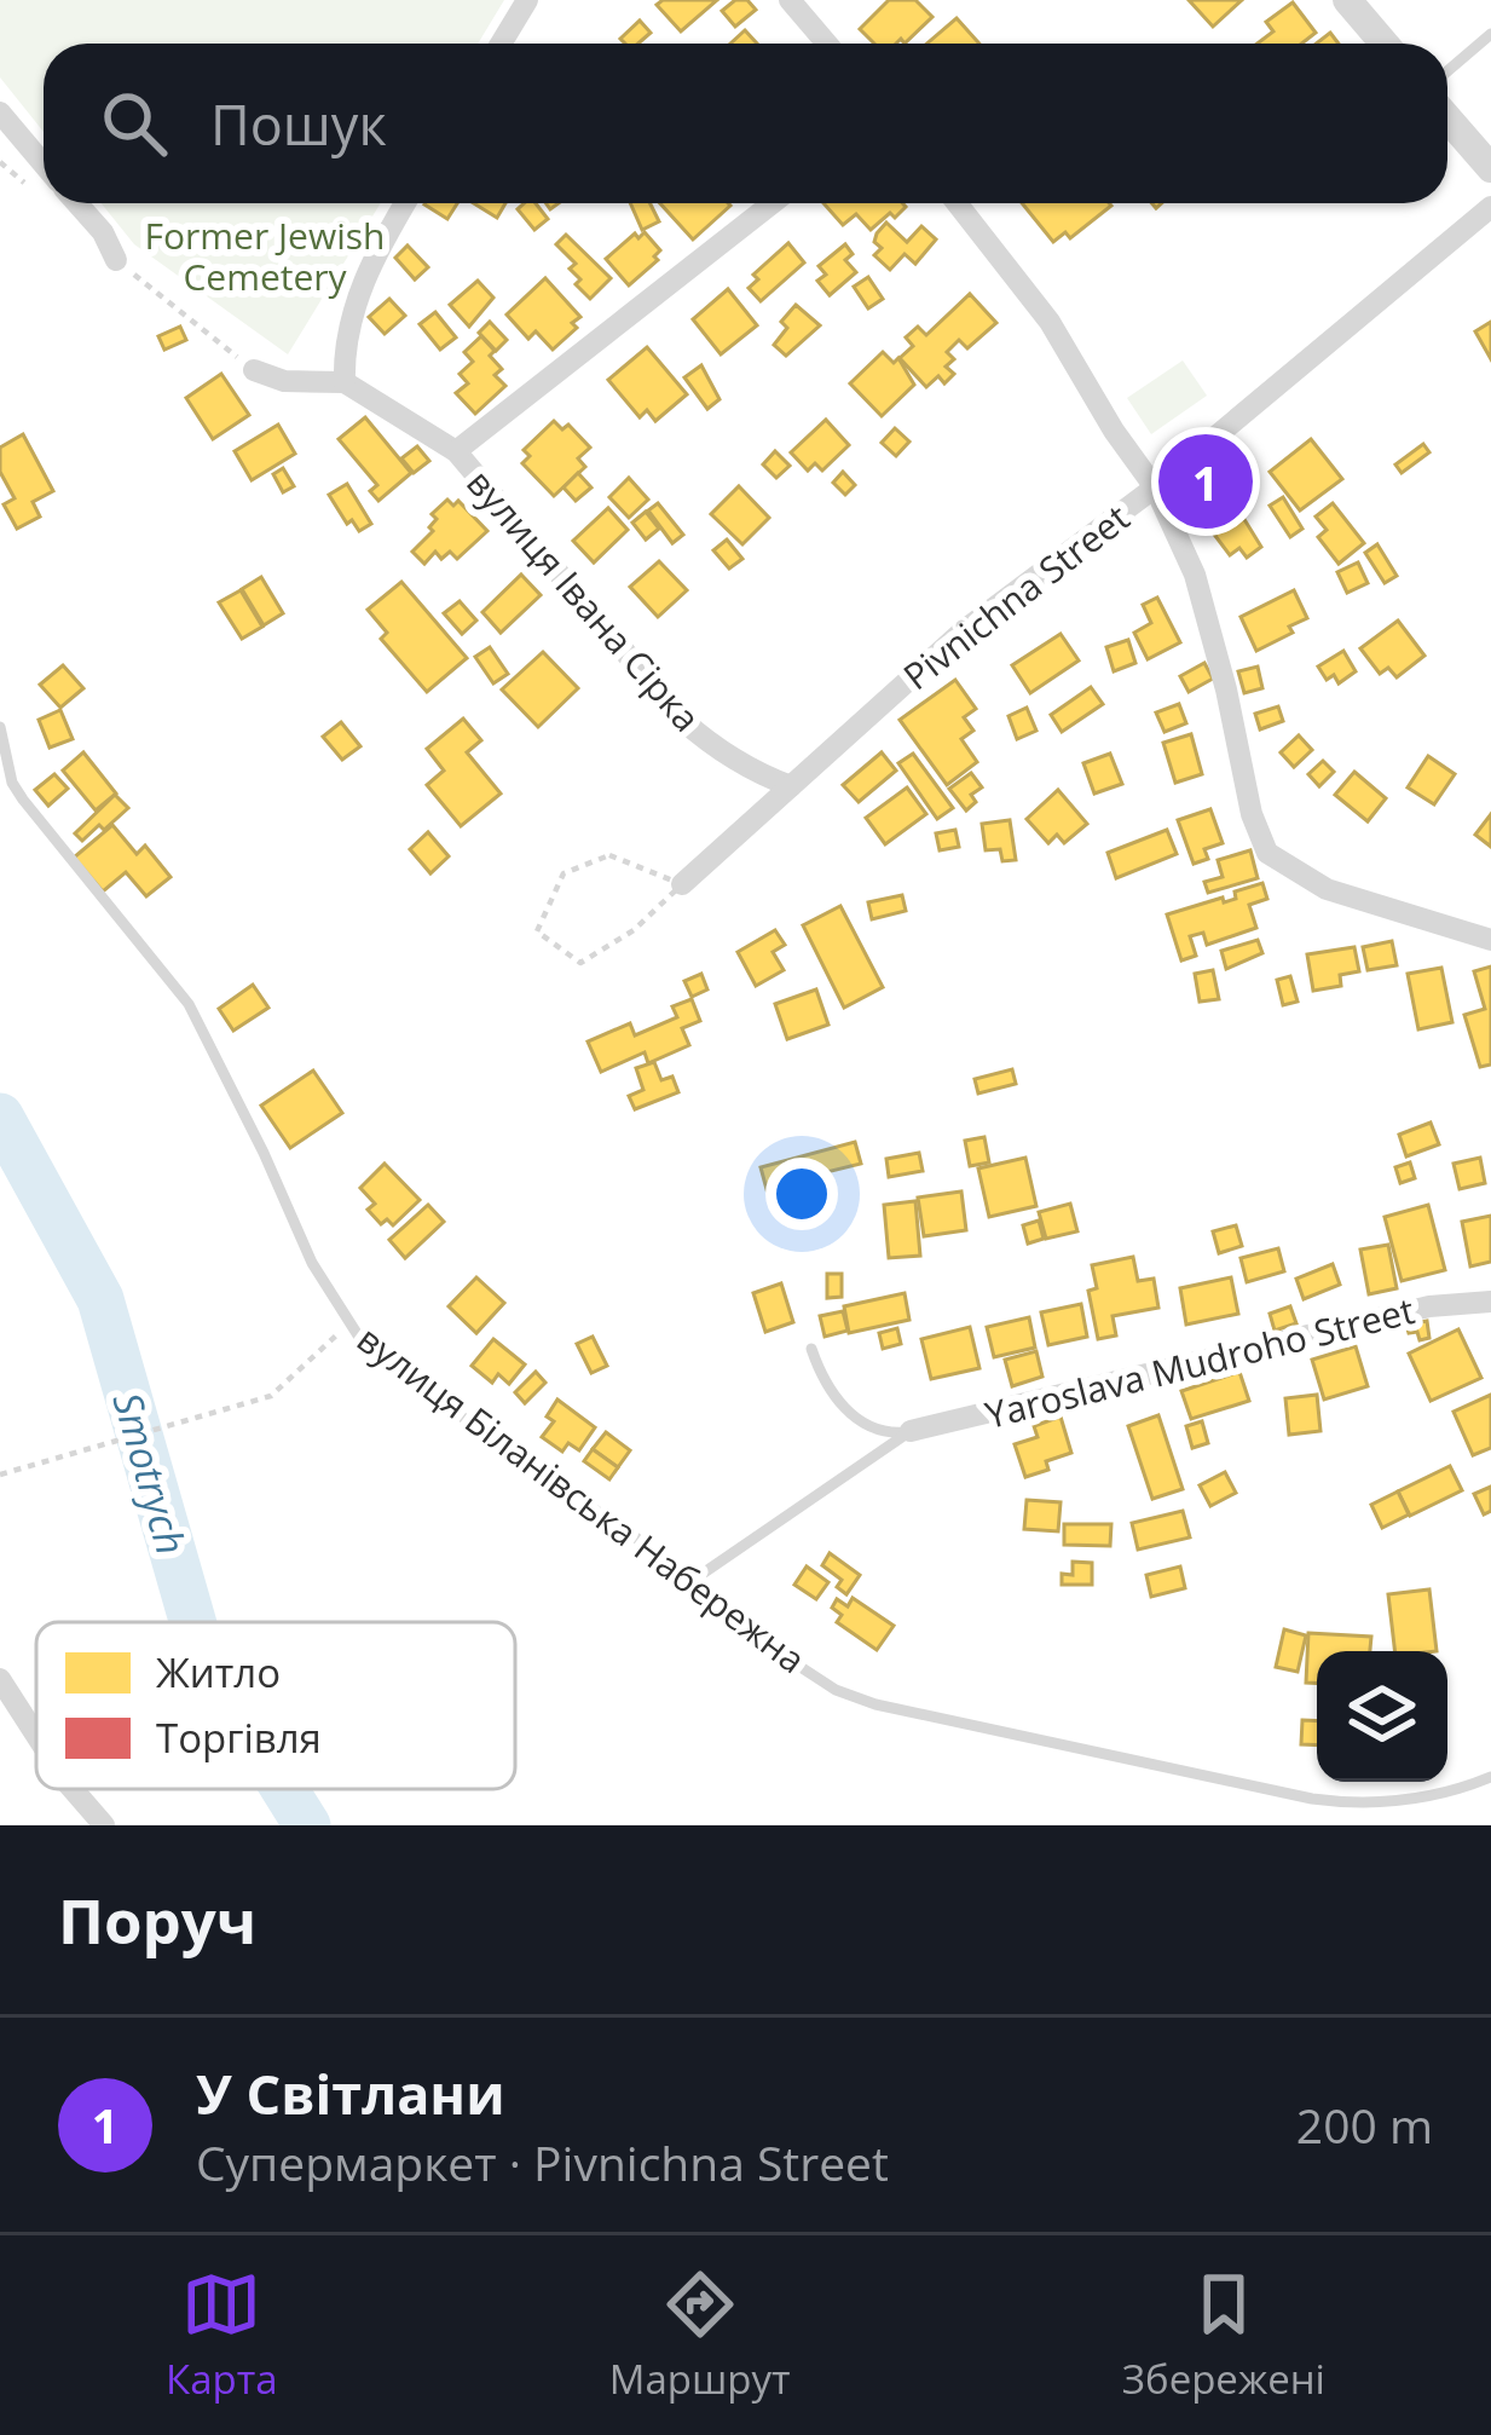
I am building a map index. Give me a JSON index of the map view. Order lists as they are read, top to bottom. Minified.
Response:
{"streets":{"street":["Pivnichna Street","вулиця Івана Сірка","Yaroslava Mudroho Street"],"lane":["вулиця Біланівська Набережна"]},"crossings":[["Pivnichna Street","вулиця Івана Сірка"]],"water":["Smotrych"],"parks":["Former Jewish Cemetery"],"legend":["Житло","Торгівля"],"page":{"search":"Пошук","pins":"1","heading":"Поруч","list":[{"mark":"1","name":"У Світлани","note":"Супермаркет · Pivnichna Street","value":"200 m"}],"nav":["Карта","Маршрут","Збережені"]}}
